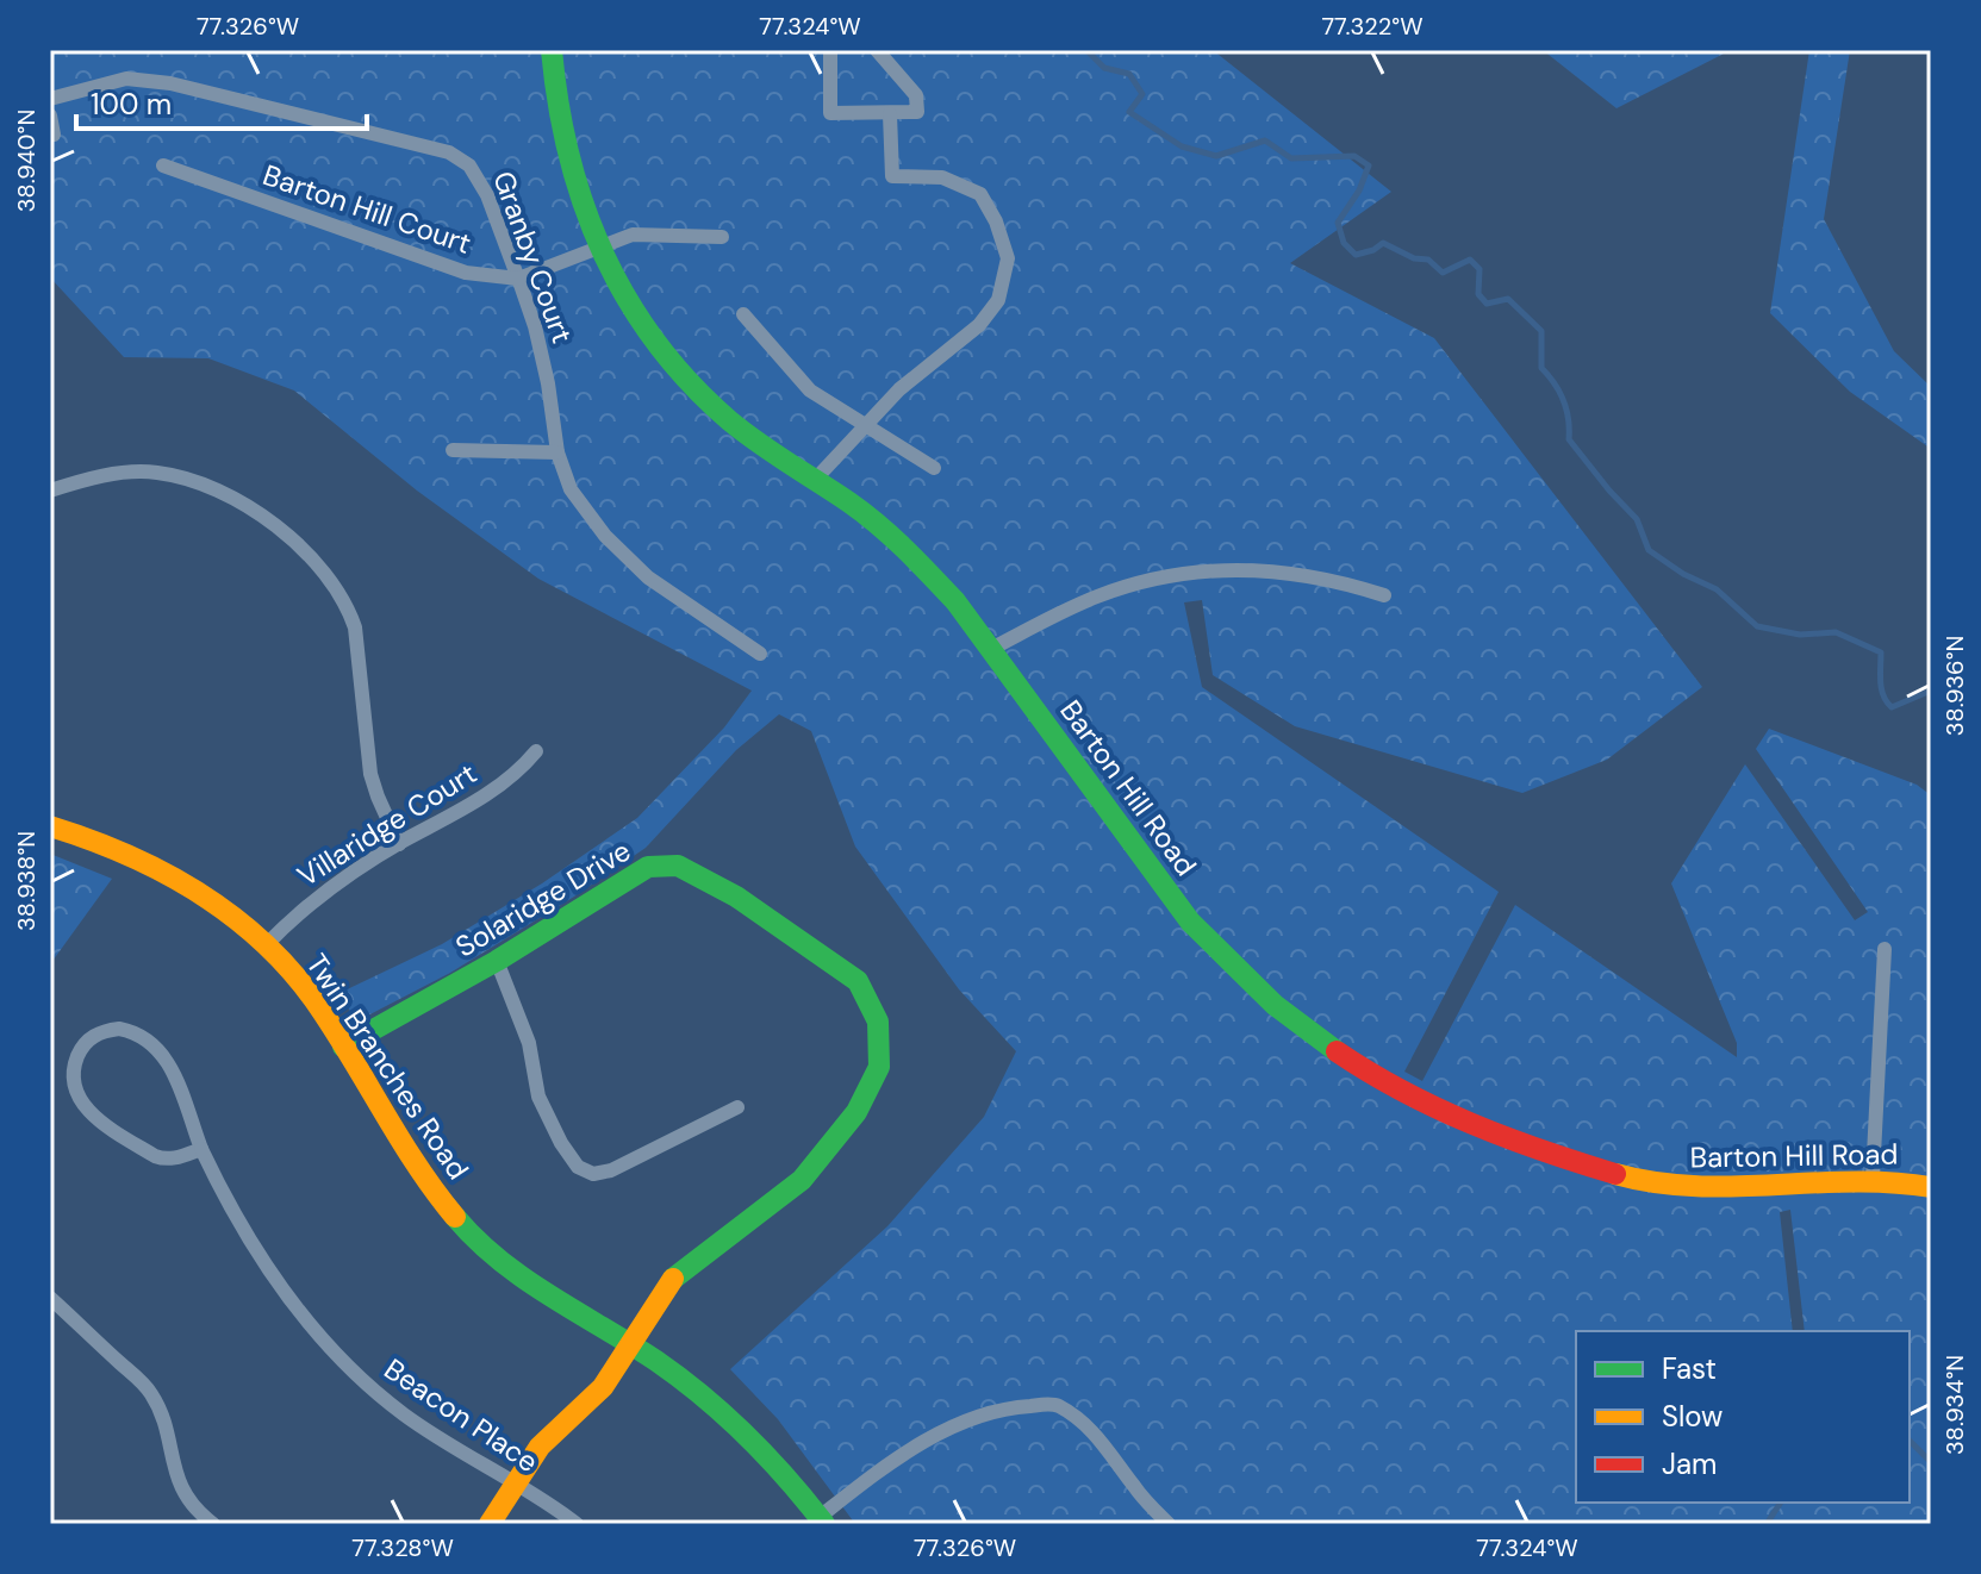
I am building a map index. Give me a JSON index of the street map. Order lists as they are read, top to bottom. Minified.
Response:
{"streets":{"street":["Barton Hill Court","Granby Court","Barton Hill Road","Villaridge Court","Solaridge Drive","Twin Branches Road","Beacon Place"]},"crossings":[["Barton Hill Court","Granby Court"],["Barton Hill Court","Barton Hill Road"],["Villaridge Court","Twin Branches Road"],["Solaridge Drive","Twin Branches Road"],["Solaridge Drive","Beacon Place"]],"legend":["Fast","Slow","Jam"],"scale_bar":"100 m","coordinates":["77.326°W","77.324°W","77.322°W","38.940°N","38.936°N","38.938°N","38.934°N","77.328°W"]}
